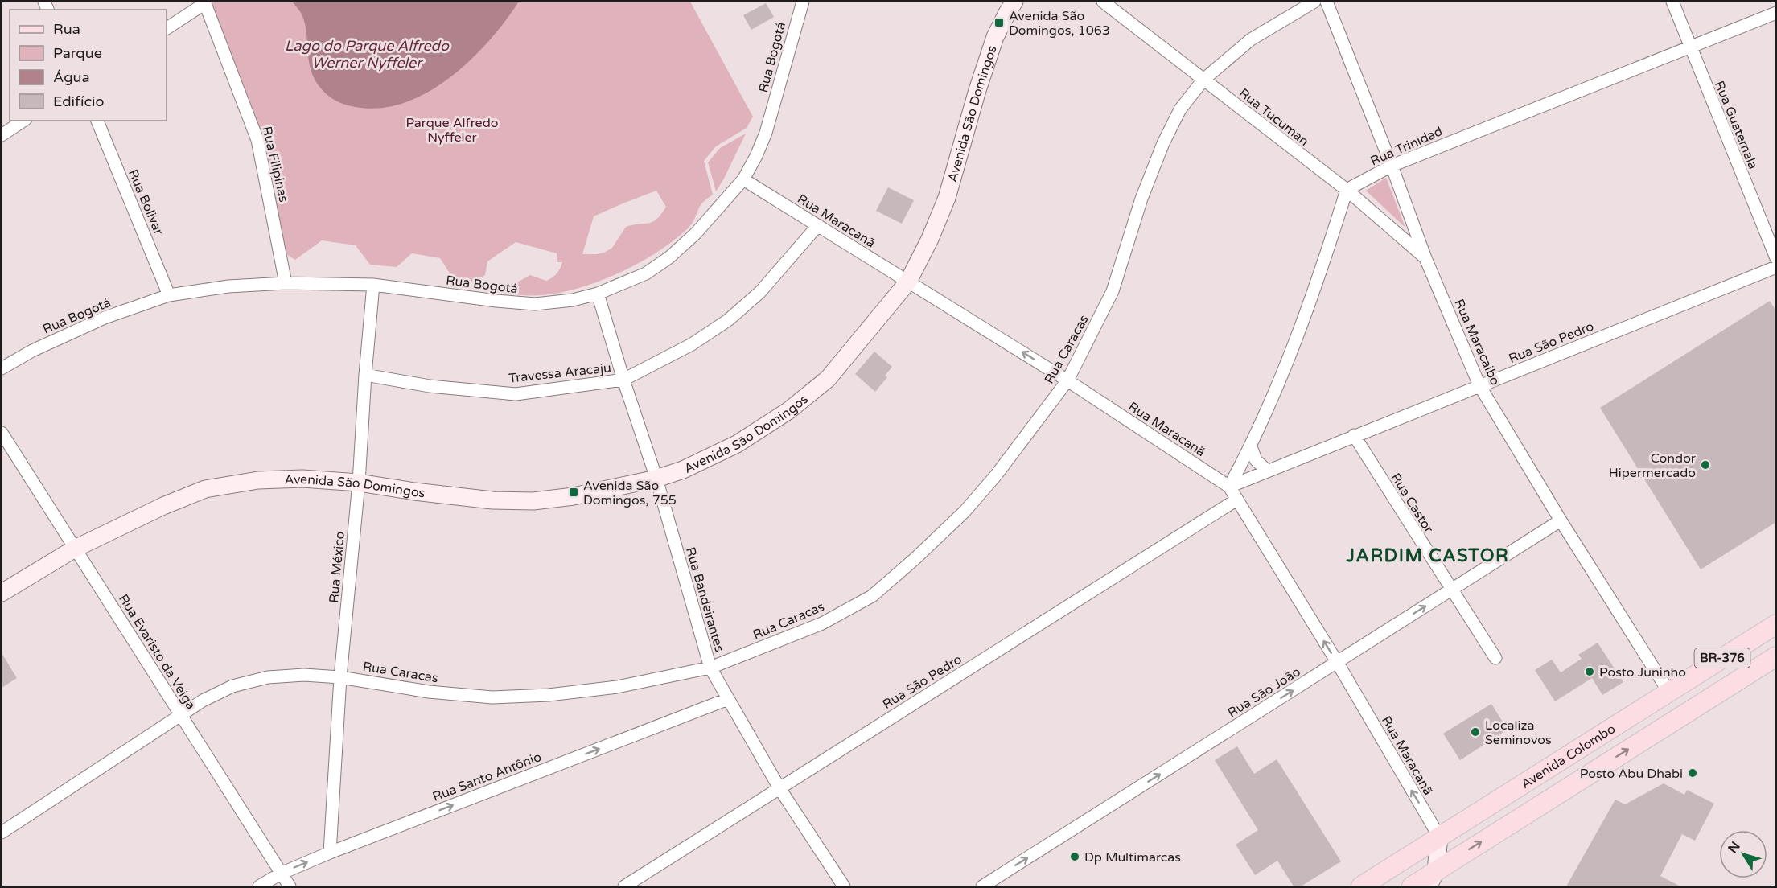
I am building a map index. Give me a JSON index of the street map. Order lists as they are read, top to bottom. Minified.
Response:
{"streets":{"main road":["BR-376","Avenida Colombo"],"street":["Rua Bogotá","Avenida São Domingos","Rua Tucuman","Rua Guatemala","Rua Trinidad","Rua Filipinas","Rua Bolivar","Rua Maracanã","Rua Maracaibo","Rua São Pedro","Rua Caracas","Travessa Aracaju","Rua Castor","Rua México","Rua Bandeirantes","Rua Evaristo da Veiga","Rua São João","Rua Santo Antônio"]},"crossings":[["Rua Bogotá","Rua Filipinas"],["Rua Bogotá","Rua Bolivar"],["Rua Bogotá","Rua Maracanã"],["Rua Bogotá","Rua México"],["Rua Bogotá","Rua Bandeirantes"],["Avenida São Domingos","Rua Maracanã"],["Avenida São Domingos","Rua México"],["Avenida São Domingos","Rua Bandeirantes"],["Avenida São Domingos","Rua Evaristo da Veiga"],["Rua Tucuman","Rua Trinidad"],["Rua Tucuman","Rua Maracaibo"],["Rua Tucuman","Rua Caracas"],["Rua Guatemala","Rua Trinidad"],["Rua Trinidad","Rua Maracaibo"],["Rua Maracanã","Rua São Pedro"],["Rua Maracanã","Rua Caracas"],["Rua Maracanã","Travessa Aracaju"],["Rua Maracanã","Rua São João"],["Rua Maracanã","Avenida Colombo"],["Rua Maracaibo","Rua São Pedro"],["Rua Maracaibo","Rua São João"],["Rua Maracaibo","Avenida Colombo"],["Rua São Pedro","Rua Castor"],["Rua São Pedro","Rua Bandeirantes"],["Rua Caracas","Rua México"],["Rua Caracas","Rua Bandeirantes"],["Rua Caracas","Rua Evaristo da Veiga"],["Travessa Aracaju","Rua México"],["Travessa Aracaju","Rua Bandeirantes"],["Rua Castor","Rua São João"],["Rua México","Rua Santo Antônio"],["Rua Bandeirantes","Rua Santo Antônio"],["Rua Evaristo da Veiga","Rua Santo Antônio"]],"one_way":["Rua Maracanã","Rua São João","Rua Santo Antônio"],"districts":["JARDIM CASTOR"],"water":["Lago do Parque Alfredo Werner Nyffeler"],"parks":["Parque Alfredo Nyffeler"],"places":{"transit":["Avenida São Domingos, 1063","Avenida São Domingos, 755"],"other":["Condor Hipermercado","Posto Juninho","Localiza Seminovos","Posto Abu Dhabi","Dp Multimarcas"]},"legend":["Rua","Parque","Água","Edifício"],"north":"top left"}
